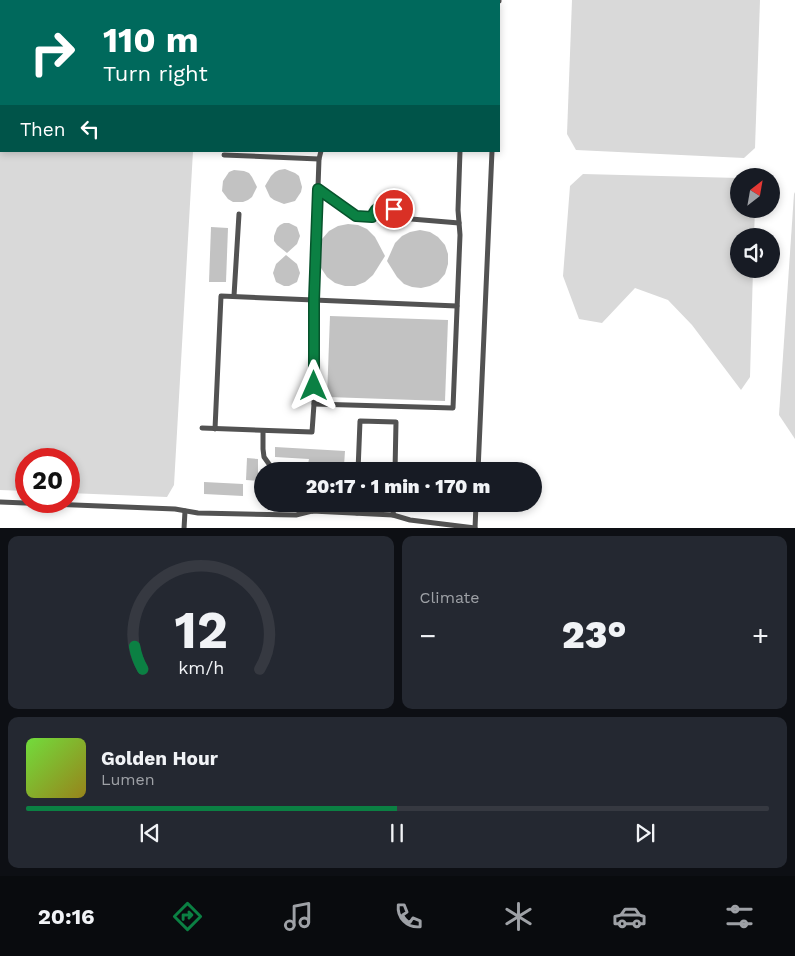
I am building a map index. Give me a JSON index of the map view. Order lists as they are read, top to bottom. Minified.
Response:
{"north":"top right","page":{"turn":["110 m","Turn right"],"then":"Then","limit":"20","trip":"20:17 · 1 min · 170 m","tile":"Climate","heat":["−","23°","+"],"song":["Golden Hour","Lumen"],"tabs":"20:16","gauge":["12","km/h"]}}
